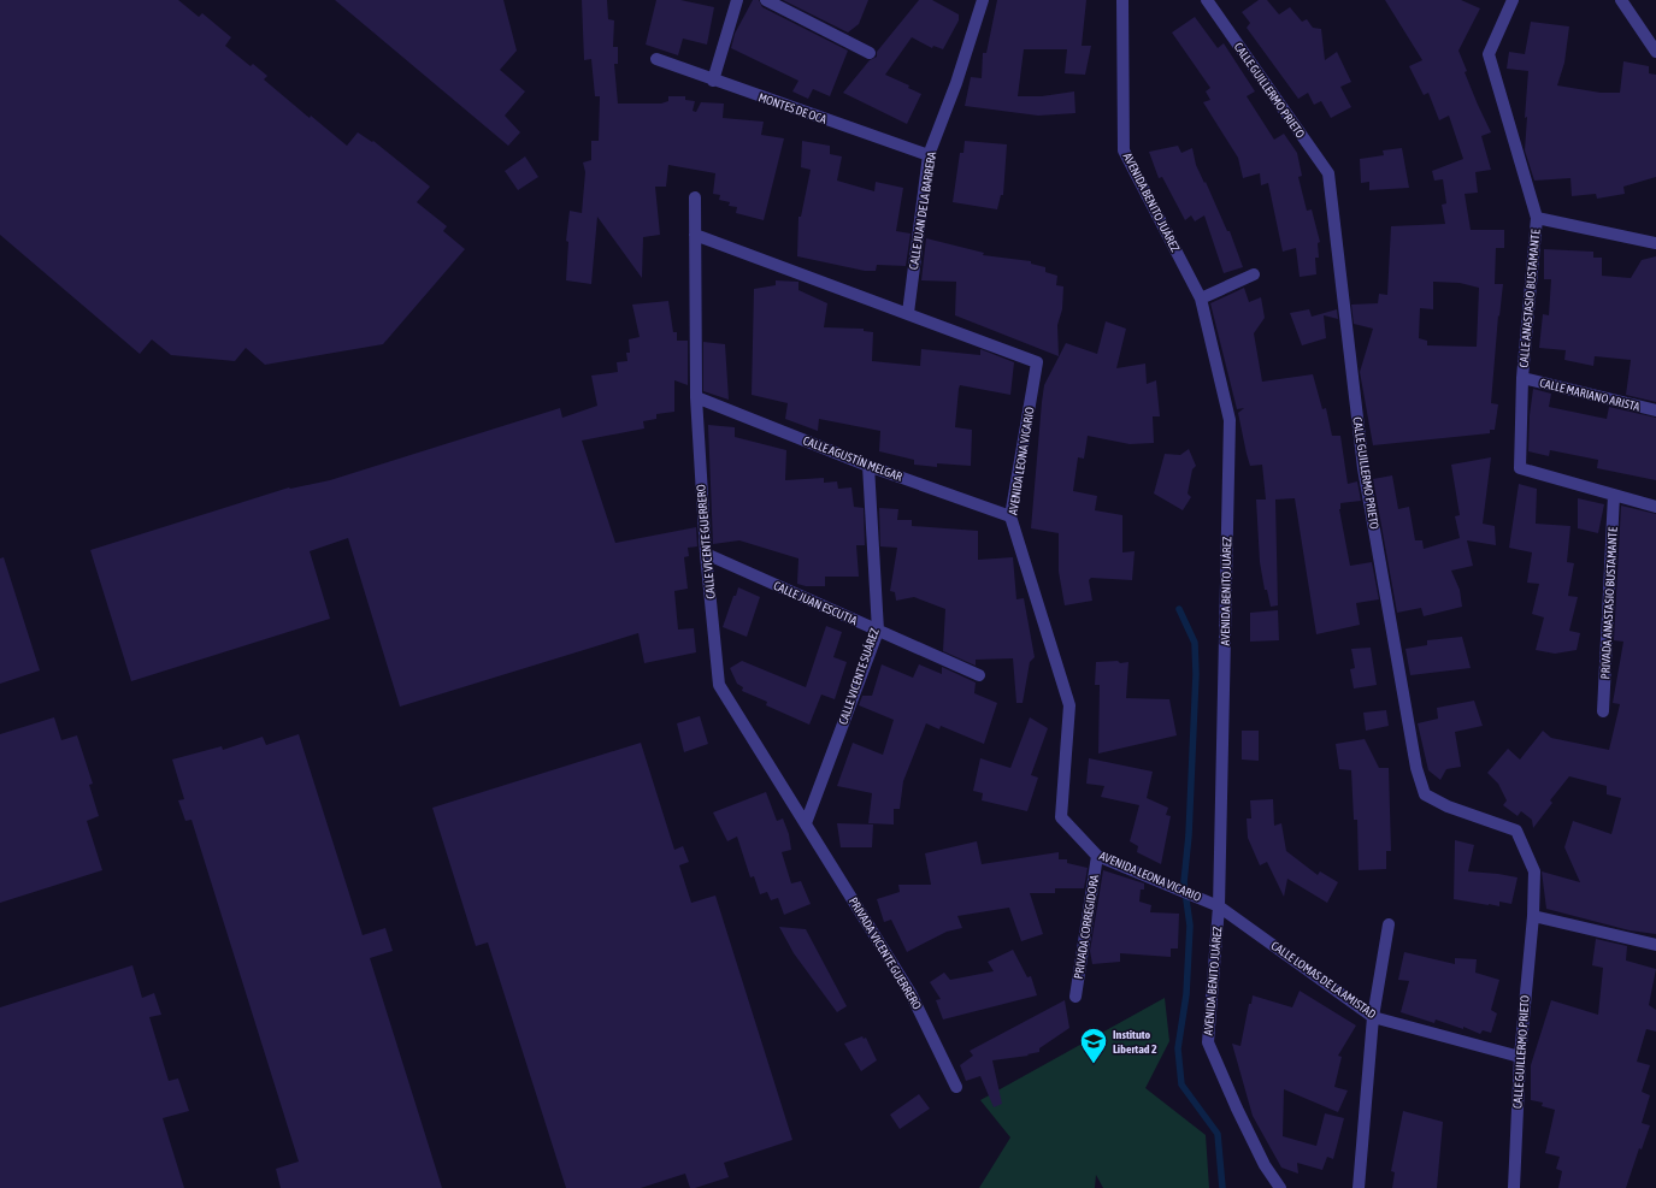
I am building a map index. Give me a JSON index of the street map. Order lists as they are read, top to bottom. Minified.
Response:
{"streets":{"street":["CALLE GUILLERMO PRIETO","MONTES DE OCA","AVENIDA BENITO JUÁREZ","CALLE JUAN DE LA BARRERA","CALLE ANASTASIO BUSTAMANTE","CALLE MARIANO ARISTA","CALLE AGUSTÍN MELGAR","AVENIDA LEONA VICARIO","CALLE VICENTE GUERRERO","CALLE JUAN ESCUTIA","PRIVADA ANASTASIO BUSTAMANTE","CALLE VICENTE SUÁREZ","PRIVADA CORREGIDORA","PRIVADA VICENTE GUERRERO","CALLE LOMAS DE LA AMISTAD"]},"crossings":[["CALLE GUILLERMO PRIETO","CALLE LOMAS DE LA AMISTAD"],["MONTES DE OCA","CALLE JUAN DE LA BARRERA"],["AVENIDA BENITO JUÁREZ","AVENIDA LEONA VICARIO"],["AVENIDA BENITO JUÁREZ","CALLE LOMAS DE LA AMISTAD"],["CALLE JUAN DE LA BARRERA","AVENIDA LEONA VICARIO"],["CALLE ANASTASIO BUSTAMANTE","CALLE MARIANO ARISTA"],["CALLE ANASTASIO BUSTAMANTE","PRIVADA ANASTASIO BUSTAMANTE"],["CALLE AGUSTÍN MELGAR","AVENIDA LEONA VICARIO"],["CALLE AGUSTÍN MELGAR","CALLE VICENTE GUERRERO"],["CALLE AGUSTÍN MELGAR","CALLE VICENTE SUÁREZ"],["AVENIDA LEONA VICARIO","CALLE VICENTE GUERRERO"],["AVENIDA LEONA VICARIO","PRIVADA CORREGIDORA"],["AVENIDA LEONA VICARIO","CALLE LOMAS DE LA AMISTAD"],["CALLE VICENTE GUERRERO","CALLE JUAN ESCUTIA"],["CALLE VICENTE GUERRERO","CALLE VICENTE SUÁREZ"],["CALLE VICENTE GUERRERO","PRIVADA VICENTE GUERRERO"],["CALLE JUAN ESCUTIA","CALLE VICENTE SUÁREZ"],["CALLE VICENTE SUÁREZ","PRIVADA VICENTE GUERRERO"]],"places":{"school or university":["Instituto Libertad 2"]}}
